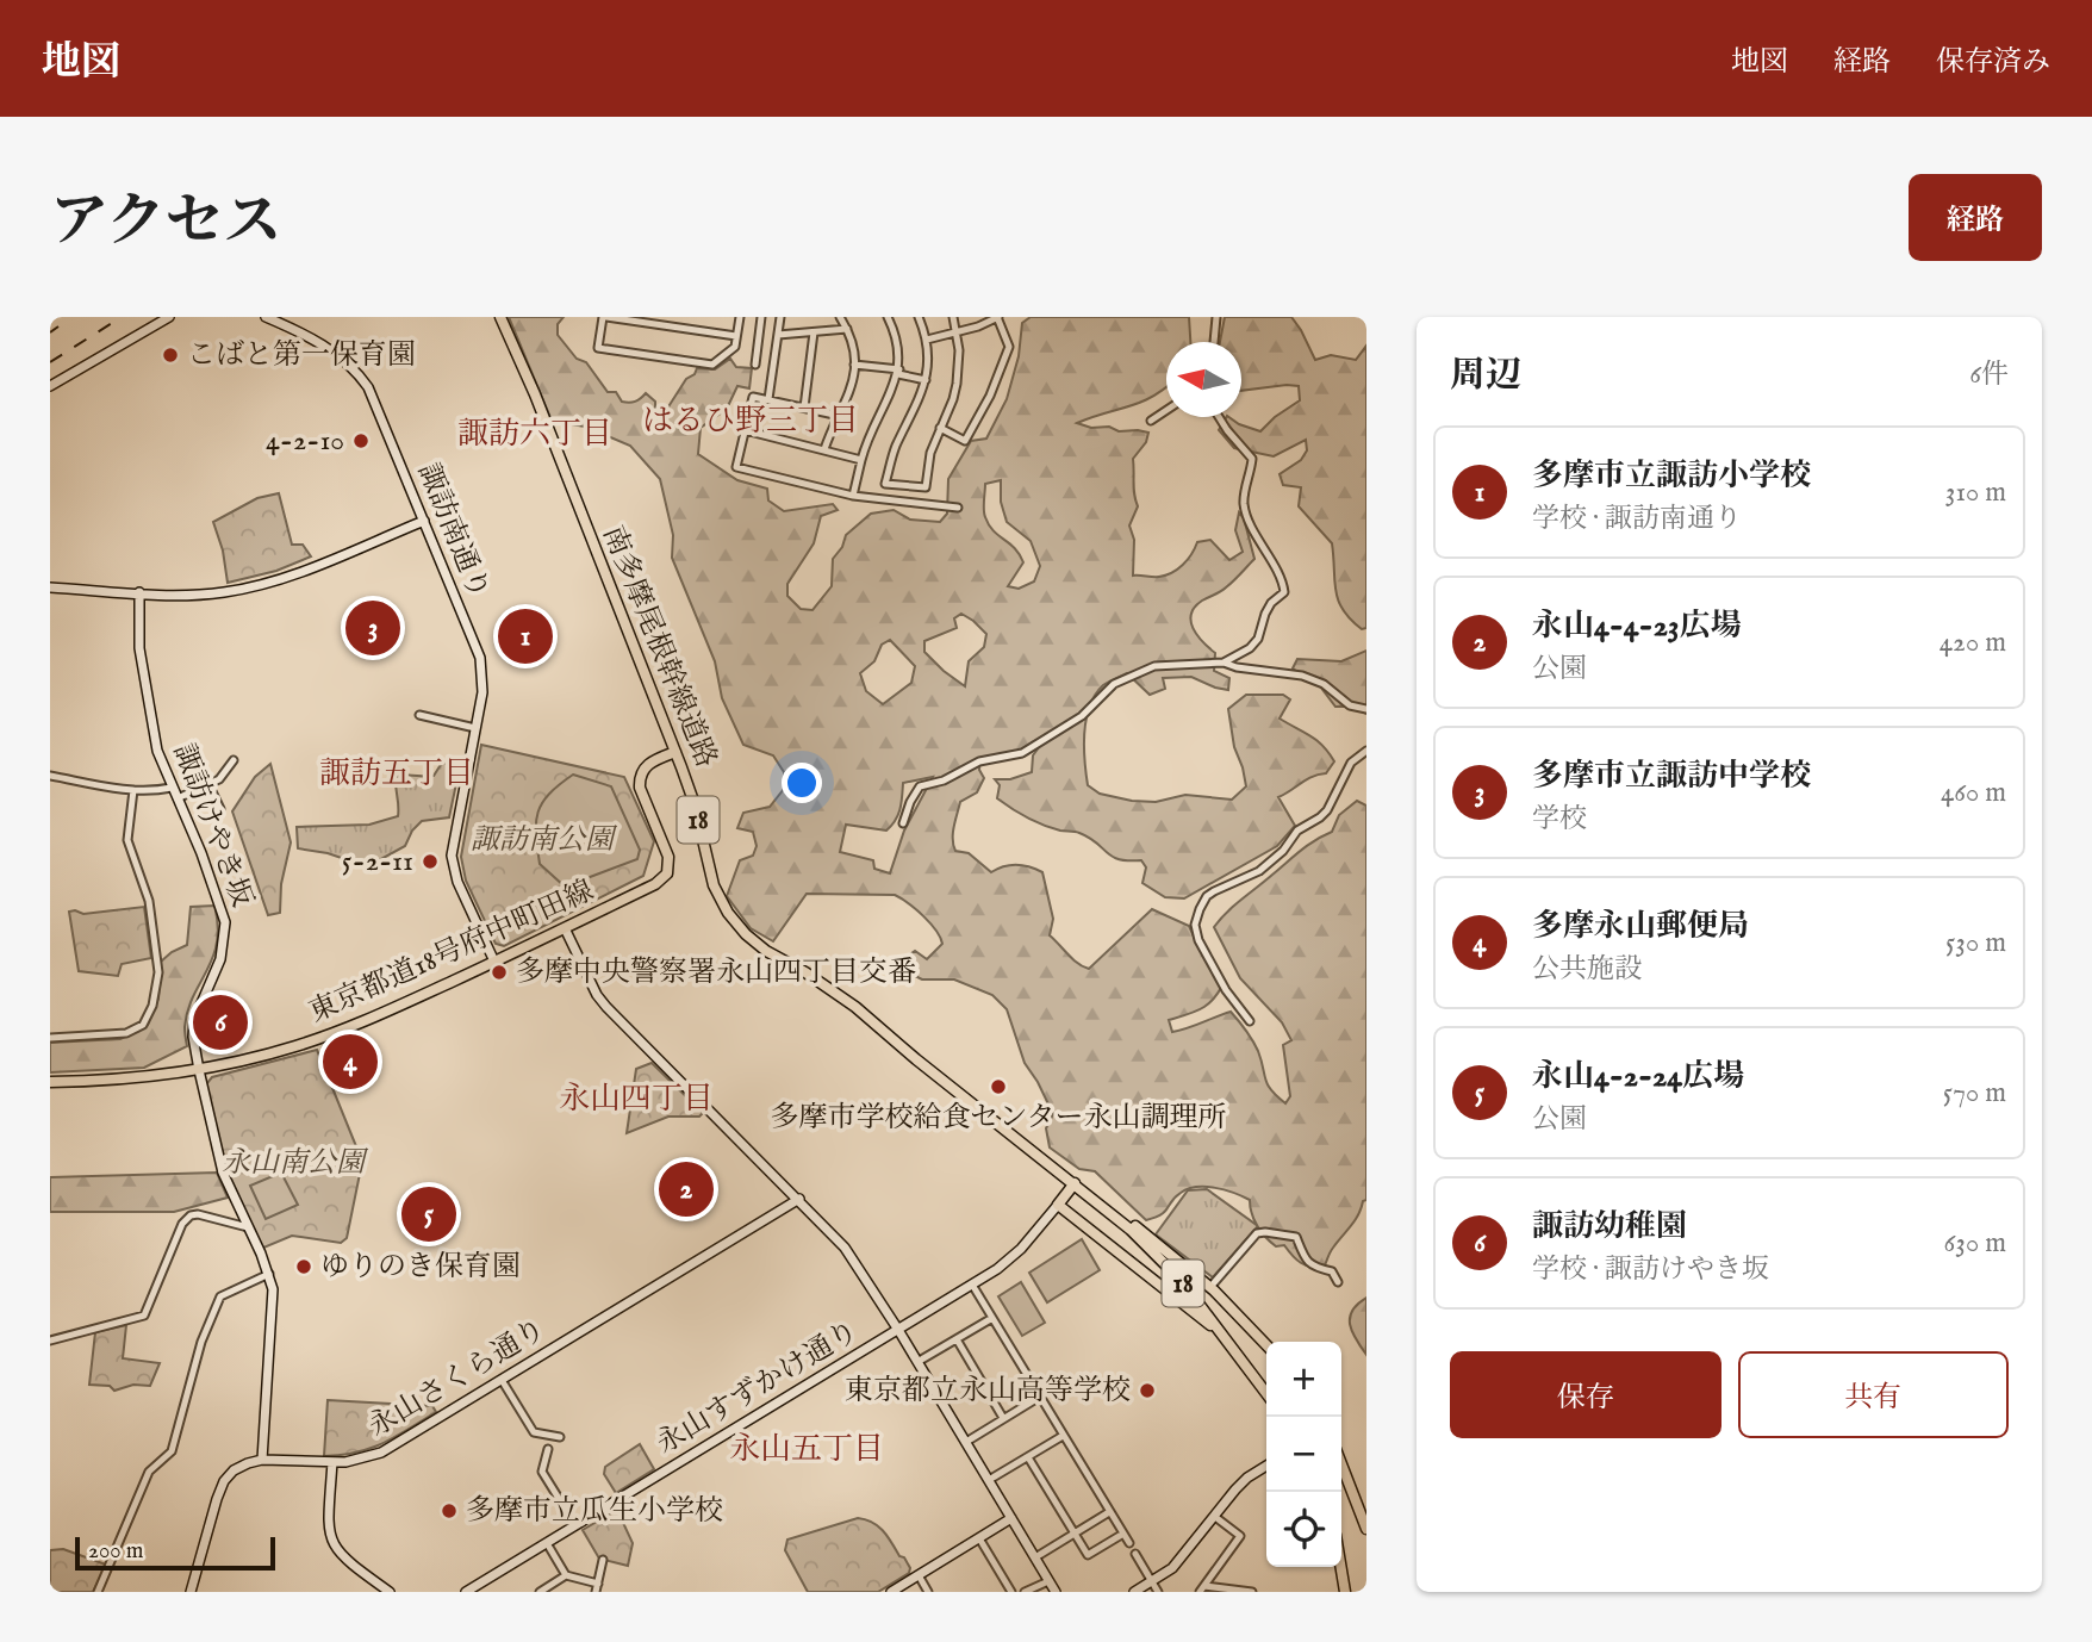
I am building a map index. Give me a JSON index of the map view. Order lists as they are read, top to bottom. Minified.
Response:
{"streets":{"main road":["南多摩尾根幹線道路","18","東京都道18号府中町田線"],"street":["諏訪南通り","諏訪けやき坂","永山さくら通り","永山すずかけ通り"]},"crossings":[["諏訪南通り","東京都道18号府中町田線"],["南多摩尾根幹線道路","東京都道18号府中町田線"],["諏訪けやき坂","東京都道18号府中町田線"]],"districts":["はるひ野三丁目","諏訪六丁目","諏訪五丁目","永山四丁目","永山五丁目"],"parks":["諏訪南公園","永山南公園"],"places":["こばと第一保育園","4-2-10","5-2-11","多摩中央警察署永山四丁目交番","多摩市学校給食センター永山調理所","ゆりのき保育園","東京都立永山高等学校","多摩市立瓜生小学校"],"scale_bar":"200 m","north":"left","page":{"header":"地図","nav":["地図","経路","保存済み"],"title":"アクセス","buttons":["経路",["保存","共有"]],"heading":["周辺","6件"],"list":[{"mark":"1","name":"多摩市立諏訪小学校","note":"学校 · 諏訪南通り","value":"310 m"},{"mark":"2","name":"永山4-4-23広場","note":"公園","value":"420 m"},{"mark":"3","name":"多摩市立諏訪中学校","note":"学校","value":"460 m"},{"mark":"4","name":"多摩永山郵便局","note":"公共施設","value":"530 m"},{"mark":"5","name":"永山4-2-24広場","note":"公園","value":"570 m"},{"mark":"6","name":"諏訪幼稚園","note":"学校 · 諏訪けやき坂","value":"630 m"}],"pins":["3","1","6","4","2","5"],"map_buttons":["+","−"],"scale":"200 m"}}
